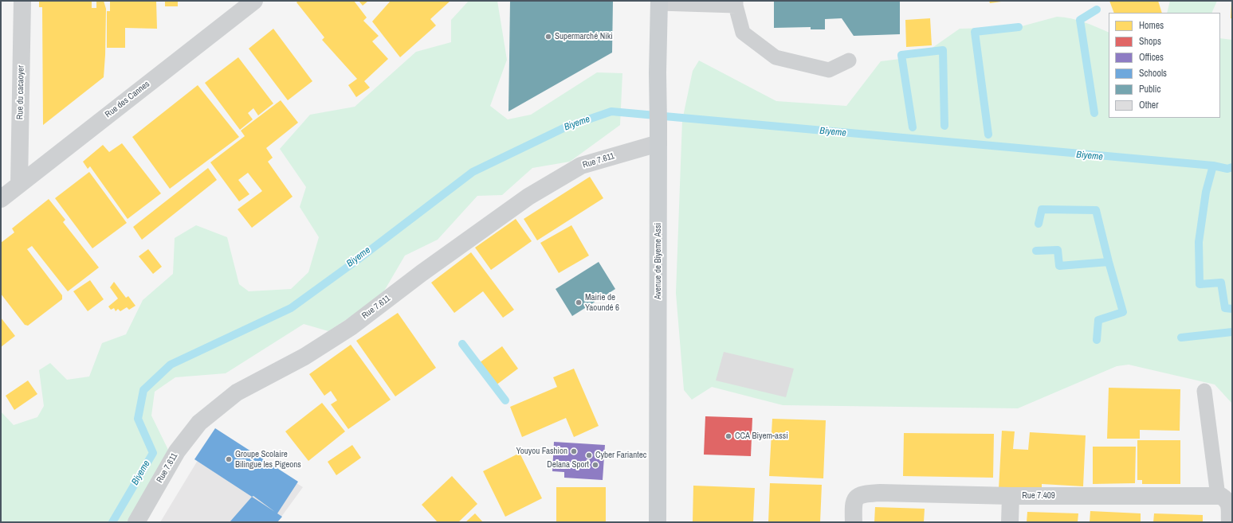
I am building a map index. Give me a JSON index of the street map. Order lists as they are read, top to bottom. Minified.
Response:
{"streets":{"main road":["Avenue de Biyeme Assi"],"street":["Rue du cacaoyer","Rue des Cannes","Rue 7.611","Rue 7.409"]},"crossings":[["Rue du cacaoyer","Rue des Cannes"],["Rue 7.611","Avenue de Biyeme Assi"]],"water":["Biyeme"],"places":["Supermarché Niki","Mairie de Yaoundé 6","CCA Biyem-assi","Youyou Fashion","Cyber Fariantec","Groupe Scolaire Bilingue les Pigeons","Delana Sport"],"legend":["Homes","Shops","Offices","Schools","Public","Other"]}
